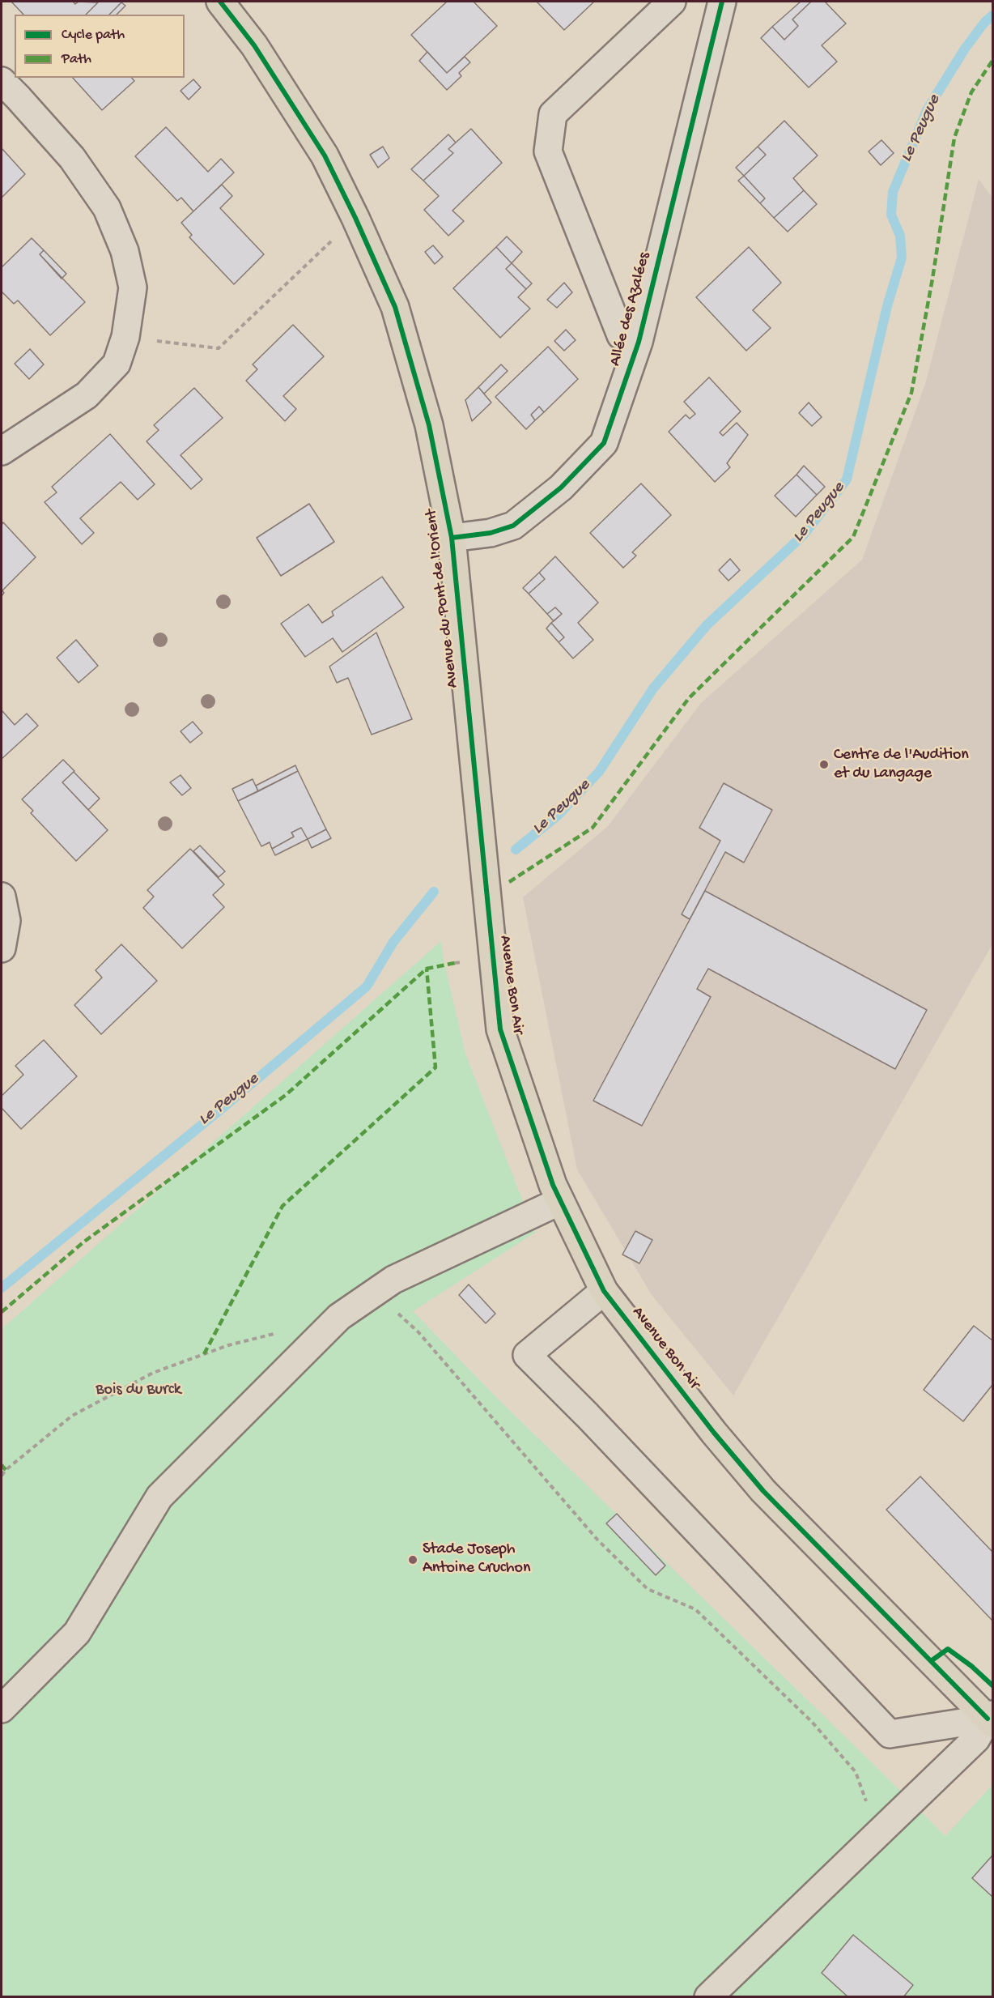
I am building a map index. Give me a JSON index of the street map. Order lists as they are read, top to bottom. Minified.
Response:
{"streets":{"main road":["Avenue du Pont de l'Orient","Avenue Bon Air"],"street":["Allée des Azalées"]},"crossings":[["Allée des Azalées","Avenue du Pont de l'Orient"],["Avenue du Pont de l'Orient","Avenue Bon Air"]],"water":["Le Peugue"],"parks":["Bois du Burck"],"places":["Centre de l'Audition et du Langage","Stade Joseph Antoine Cruchon"],"legend":["Cycle path","Path"]}
